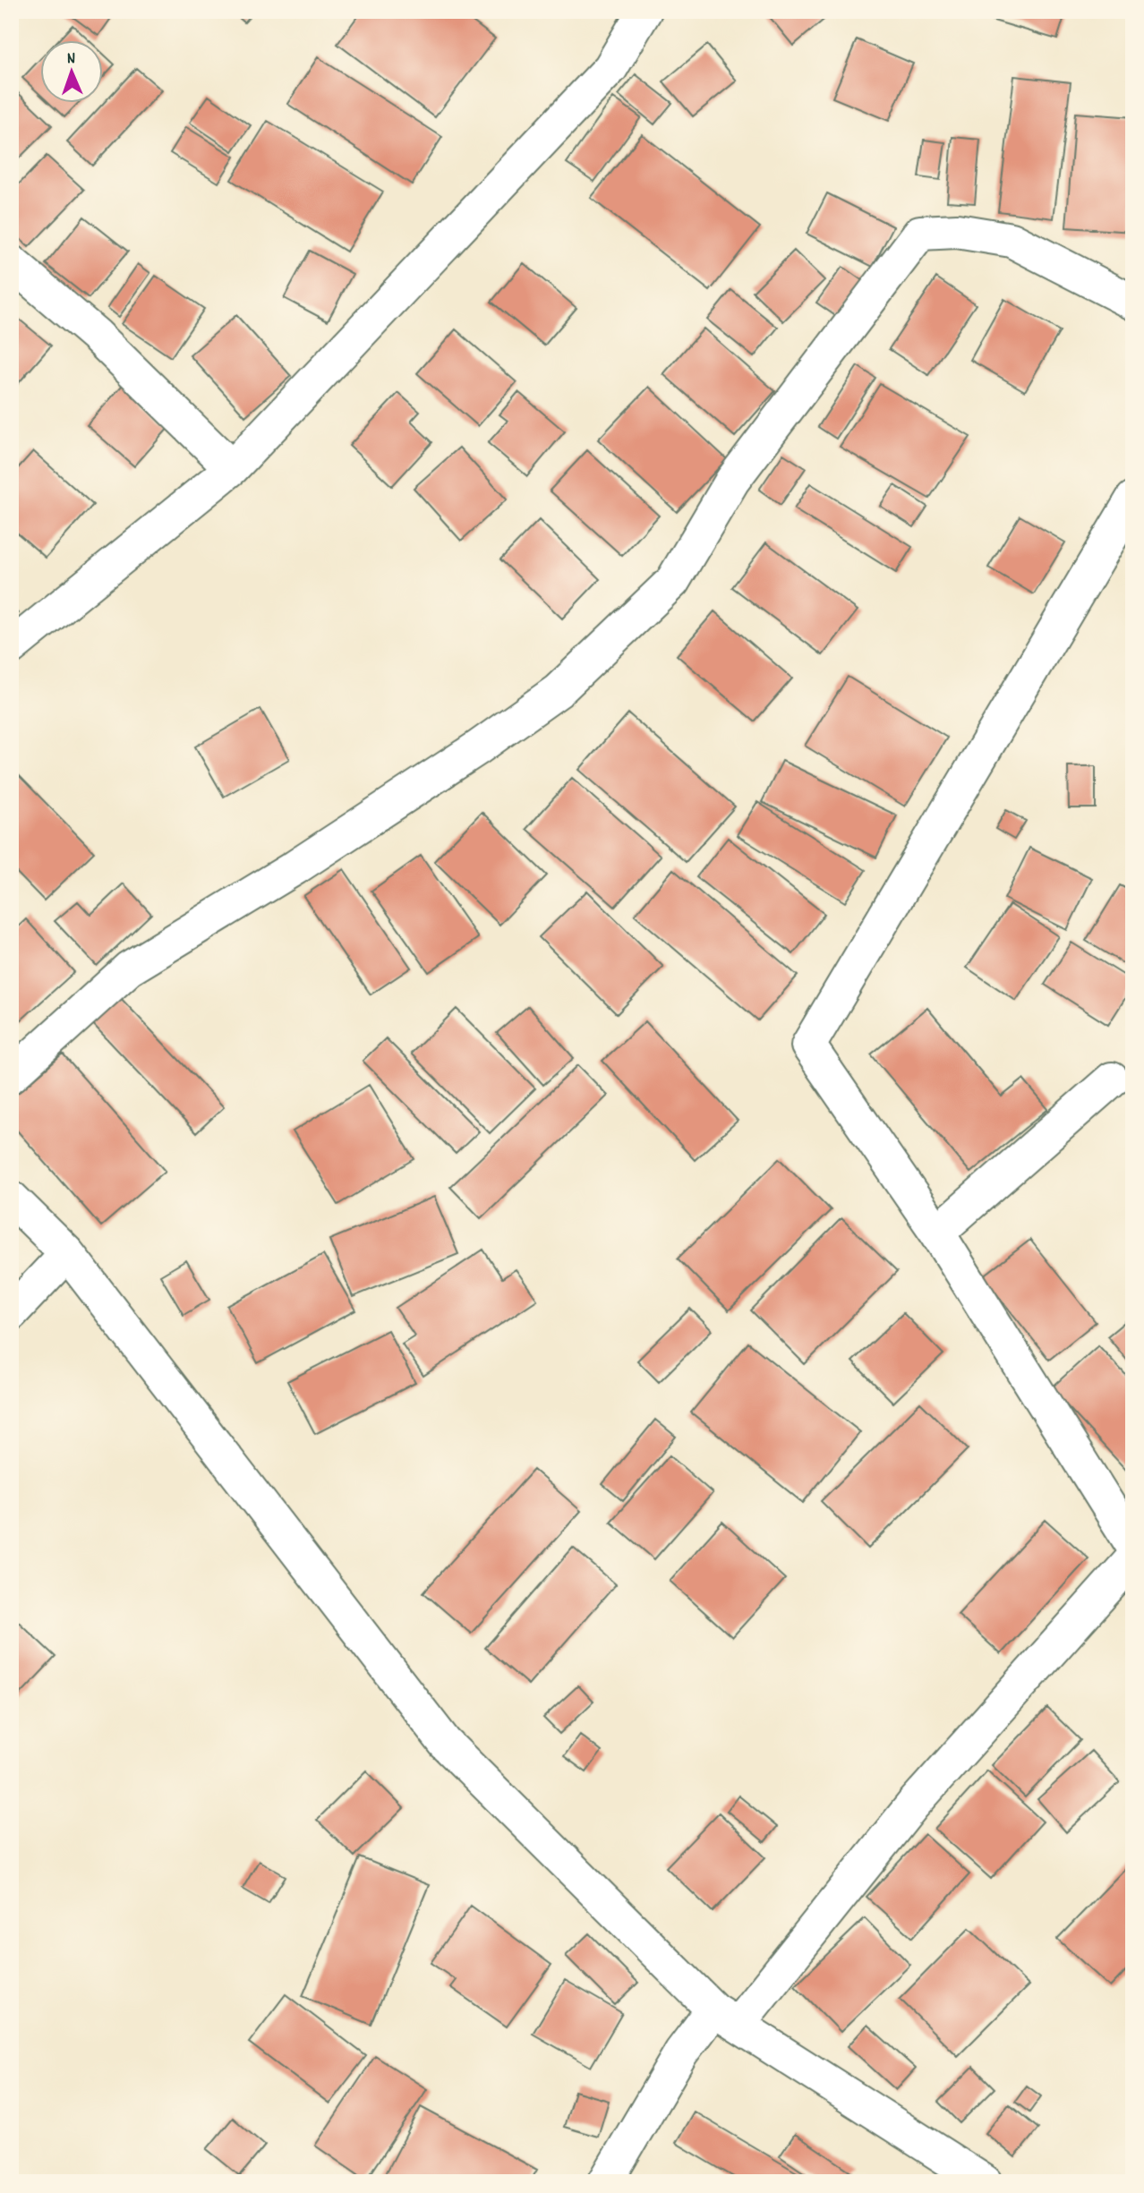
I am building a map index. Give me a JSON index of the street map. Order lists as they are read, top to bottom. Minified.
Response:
{"north":"top"}
